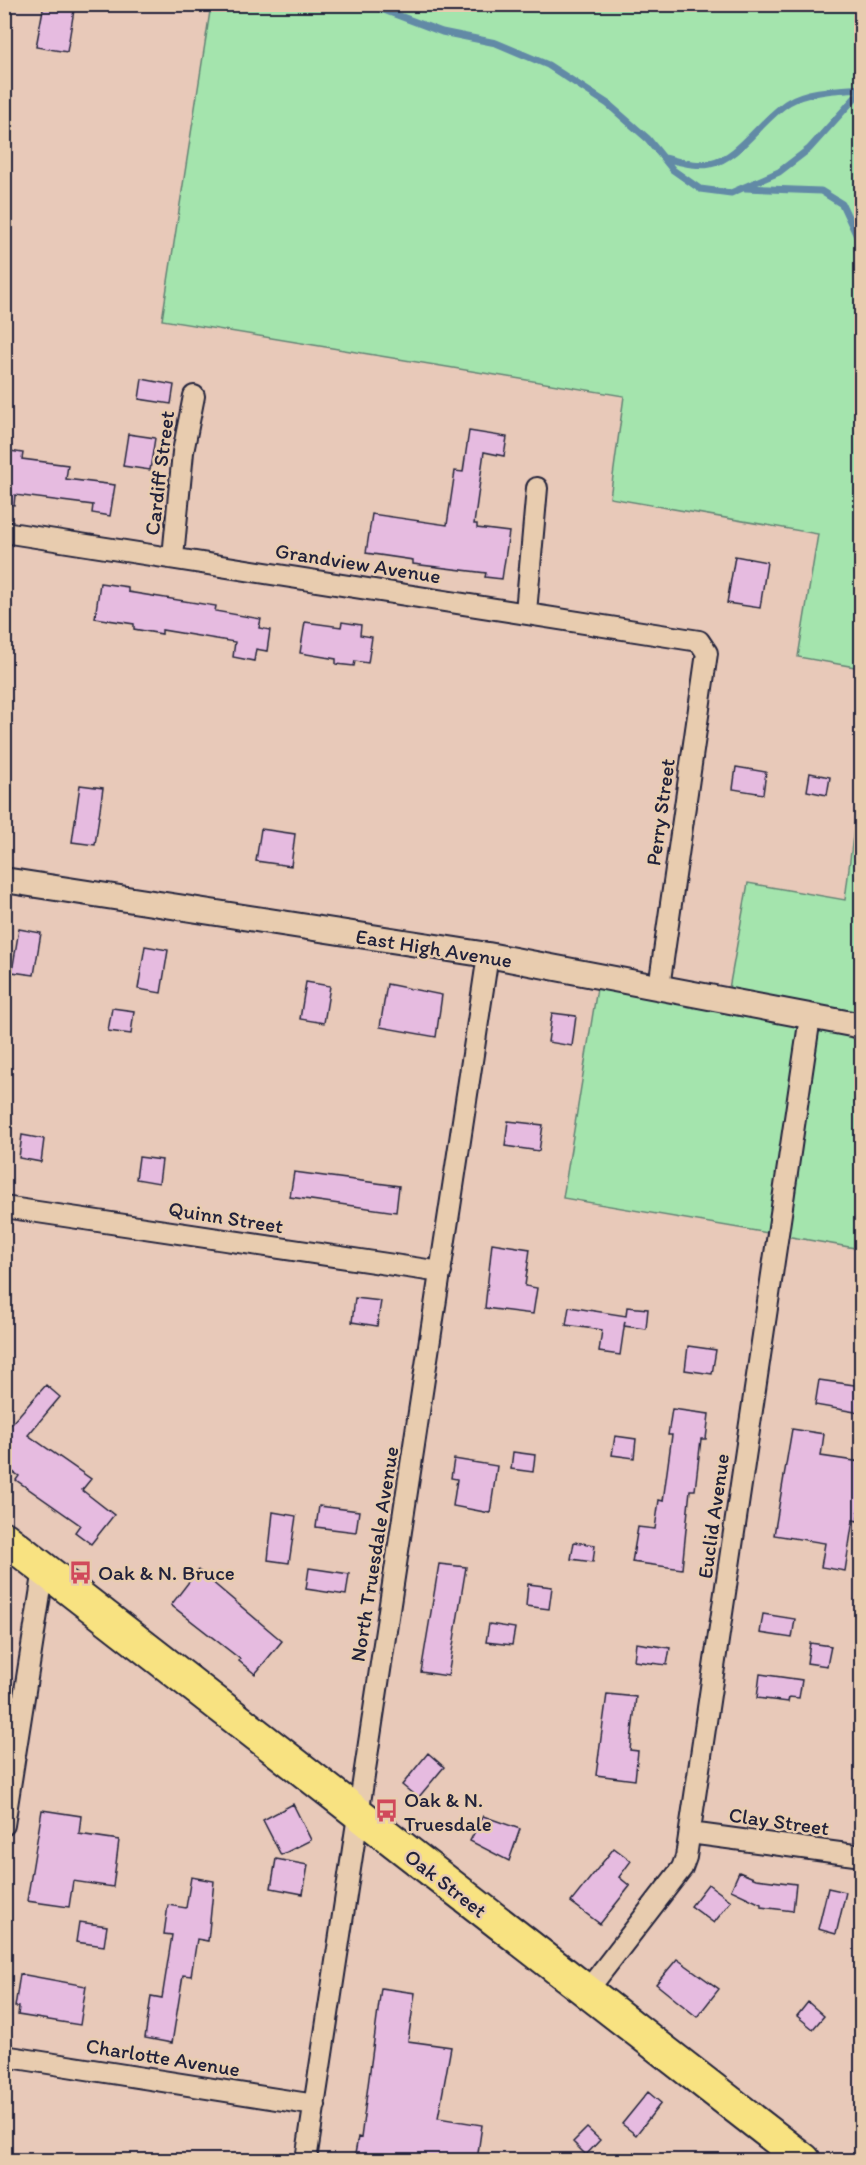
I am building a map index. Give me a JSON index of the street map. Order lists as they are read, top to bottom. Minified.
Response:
{"streets":{"highway":["Oak Street"],"street":["Cardiff Street","Grandview Avenue","Perry Street","East High Avenue","Quinn Street","Euclid Avenue","North Truesdale Avenue","Clay Street","Charlotte Avenue"]},"crossings":[["Cardiff Street","Grandview Avenue"],["Grandview Avenue","Perry Street"],["Perry Street","East High Avenue"],["East High Avenue","Euclid Avenue"],["East High Avenue","North Truesdale Avenue"],["Quinn Street","North Truesdale Avenue"],["Euclid Avenue","Clay Street"],["Euclid Avenue","Oak Street"],["North Truesdale Avenue","Oak Street"],["North Truesdale Avenue","Charlotte Avenue"]],"places":{"bus stop":["Oak & N. Bruce","Oak & N. Truesdale"]}}
